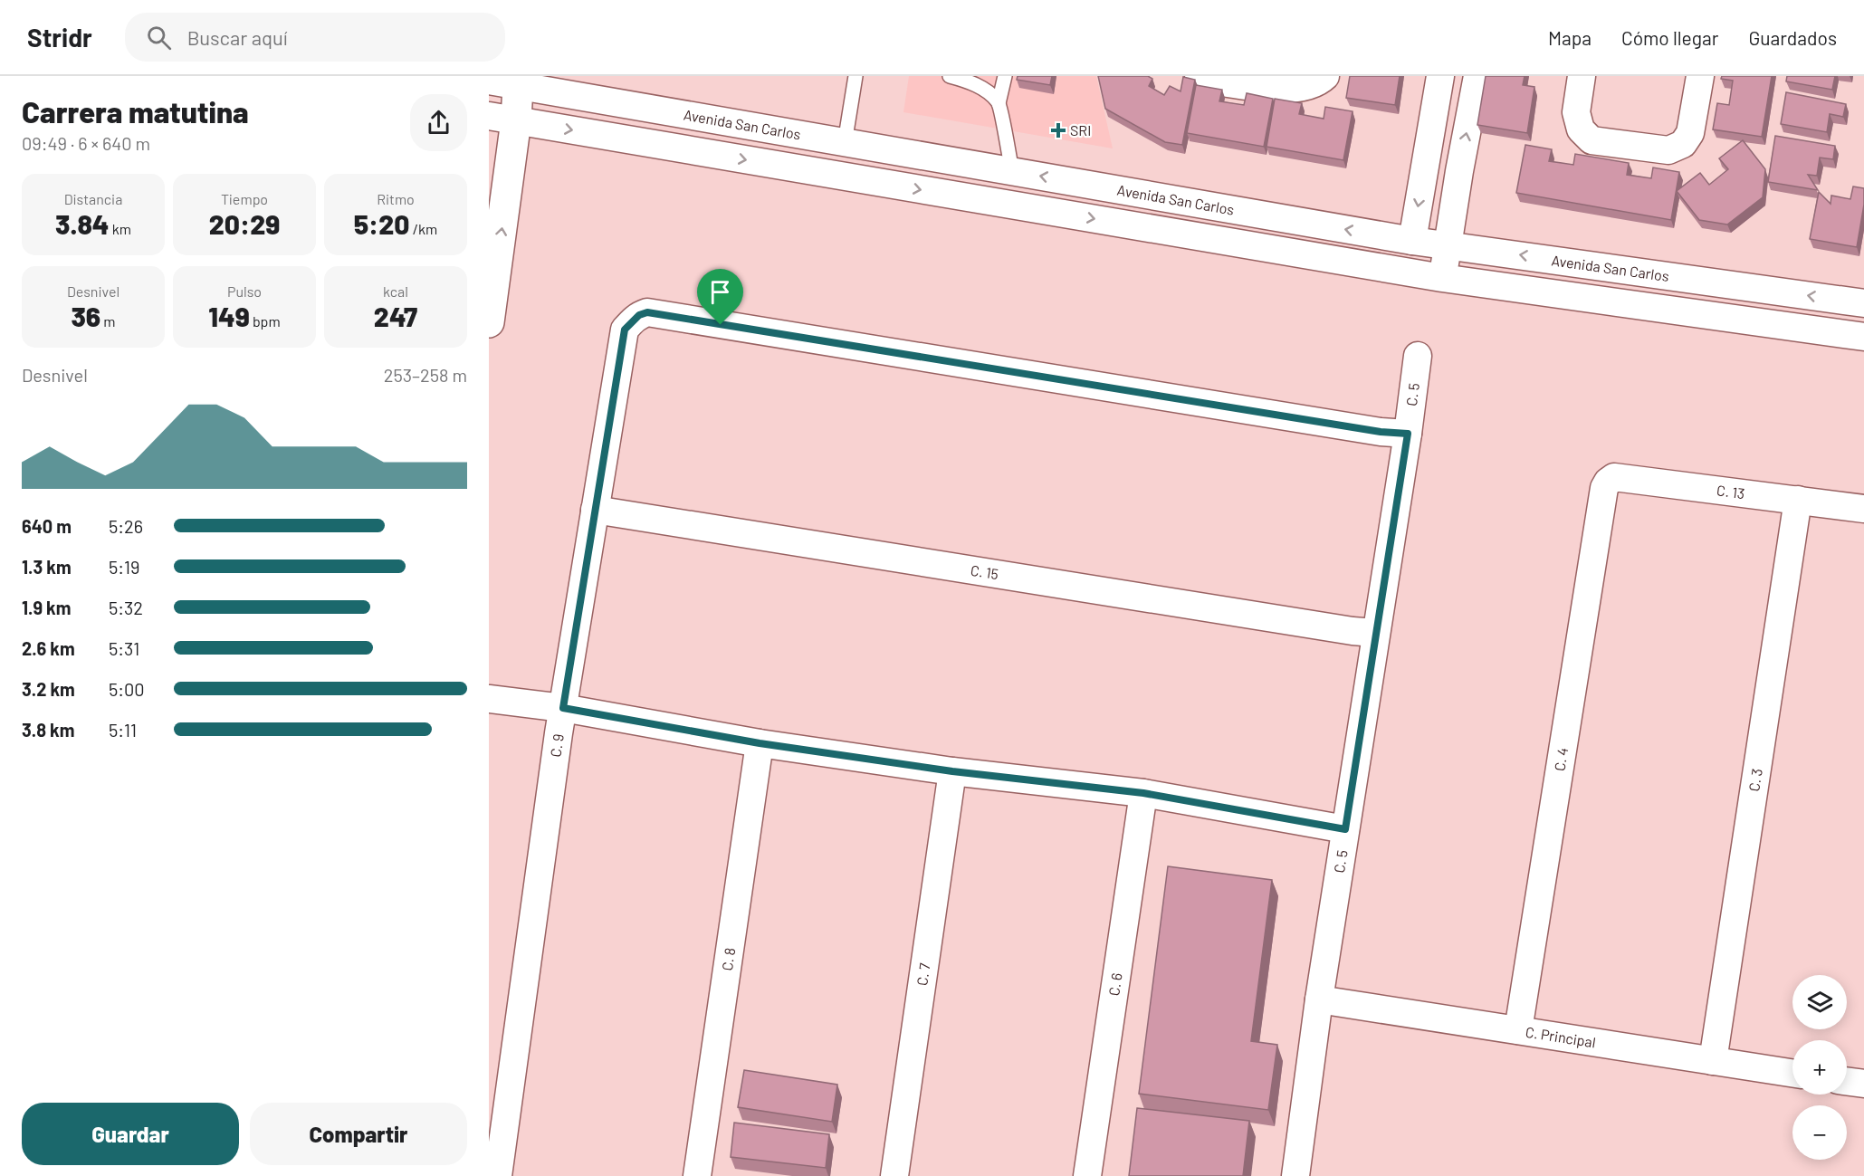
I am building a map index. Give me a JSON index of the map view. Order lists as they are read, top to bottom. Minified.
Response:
{"streets":{"street":["Avenida San Carlos","C. 5","C. 13","C. 15","C. 9","C. 4","C. 3","C. 8","C. 7","C. 6","C. Principal"]},"crossings":[["C. 5","C. 15"],["C. 5","C. 9"],["C. 5","C. Principal"],["C. 13","C. 4"],["C. 13","C. 3"],["C. 15","C. 9"],["C. 4","C. Principal"],["C. 3","C. Principal"]],"places":{"health":["SRI"]},"page":{"header":"Stridr","search":"Buscar aquí","nav":["Mapa","Cómo llegar","Guardados"],"heading":["Carrera matutina","09:49 · 6 × 640 m"],"stats":[["Distancia","3.84 km"],["Tiempo","20:29"],["Ritmo","5:20 /km"],["Desnivel","36 m"],["Pulso","149 bpm"],["kcal","247"]],"chart":["Desnivel","253–258 m"],"list":[{"name":"640 m","note":"5:26"},{"name":"1.3 km","note":"5:19"},{"name":"1.9 km","note":"5:32"},{"name":"2.6 km","note":"5:31"},{"name":"3.2 km","note":"5:00"},{"name":"3.8 km","note":"5:11"}],"map_buttons":["+","−"],"buttons":["Guardar","Compartir"]}}
